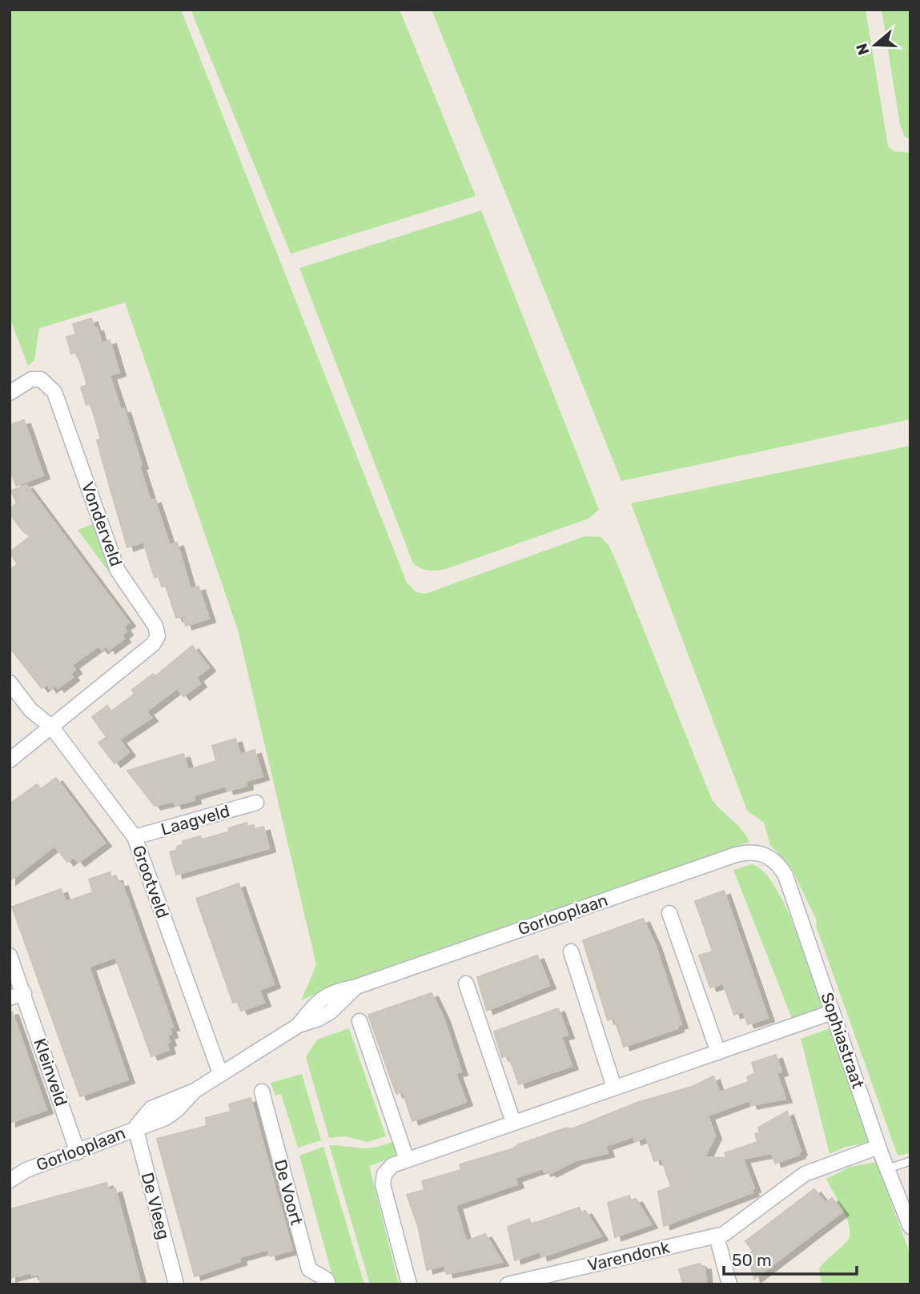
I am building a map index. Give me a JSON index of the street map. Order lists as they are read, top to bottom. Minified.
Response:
{"streets":{"street":["Vonderveld","Laagveld","Grootveld","Gorlooplaan","Sophiastraat","Kleinveld","De Voort","De Vleeg","Varendonk"]},"crossings":[["Vonderveld","Grootveld"],["Laagveld","Grootveld"],["Grootveld","Gorlooplaan"],["Gorlooplaan","Sophiastraat"],["Gorlooplaan","Kleinveld"],["Gorlooplaan","De Vleeg"],["Sophiastraat","Varendonk"]],"scale_bar":"50 m","north":"left"}
